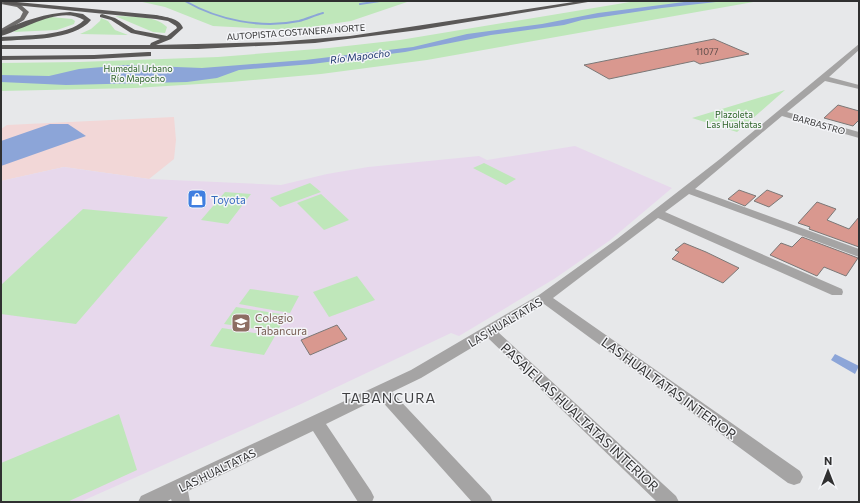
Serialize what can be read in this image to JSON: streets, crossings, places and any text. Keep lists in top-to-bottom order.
{
  "streets": {
    "highway": ["AUTOPISTA COSTANERA NORTE"],
    "street": [
      "BARBASTRO",
      "LAS HUALTATAS",
      "LAS HUALTATAS INTERIOR",
      "PASAJE LAS HUALTATAS INTERIOR"
    ]
  },
  "crossings": [
    ["BARBASTRO", "LAS HUALTATAS"],
    ["LAS HUALTATAS", "LAS HUALTATAS INTERIOR"],
    ["LAS HUALTATAS", "PASAJE LAS HUALTATAS INTERIOR"]
  ],
  "districts": ["TABANCURA"],
  "water": ["Río Mapocho"],
  "parks": ["Humedal Urbano Río Mapocho", "Plazoleta Las Hualtatas"],
  "places": {
    "shop": ["Toyota"],
    "school or university": ["Colegio Tabancura"]
  },
  "house_numbers": ["11077"],
  "north": "top"
}
